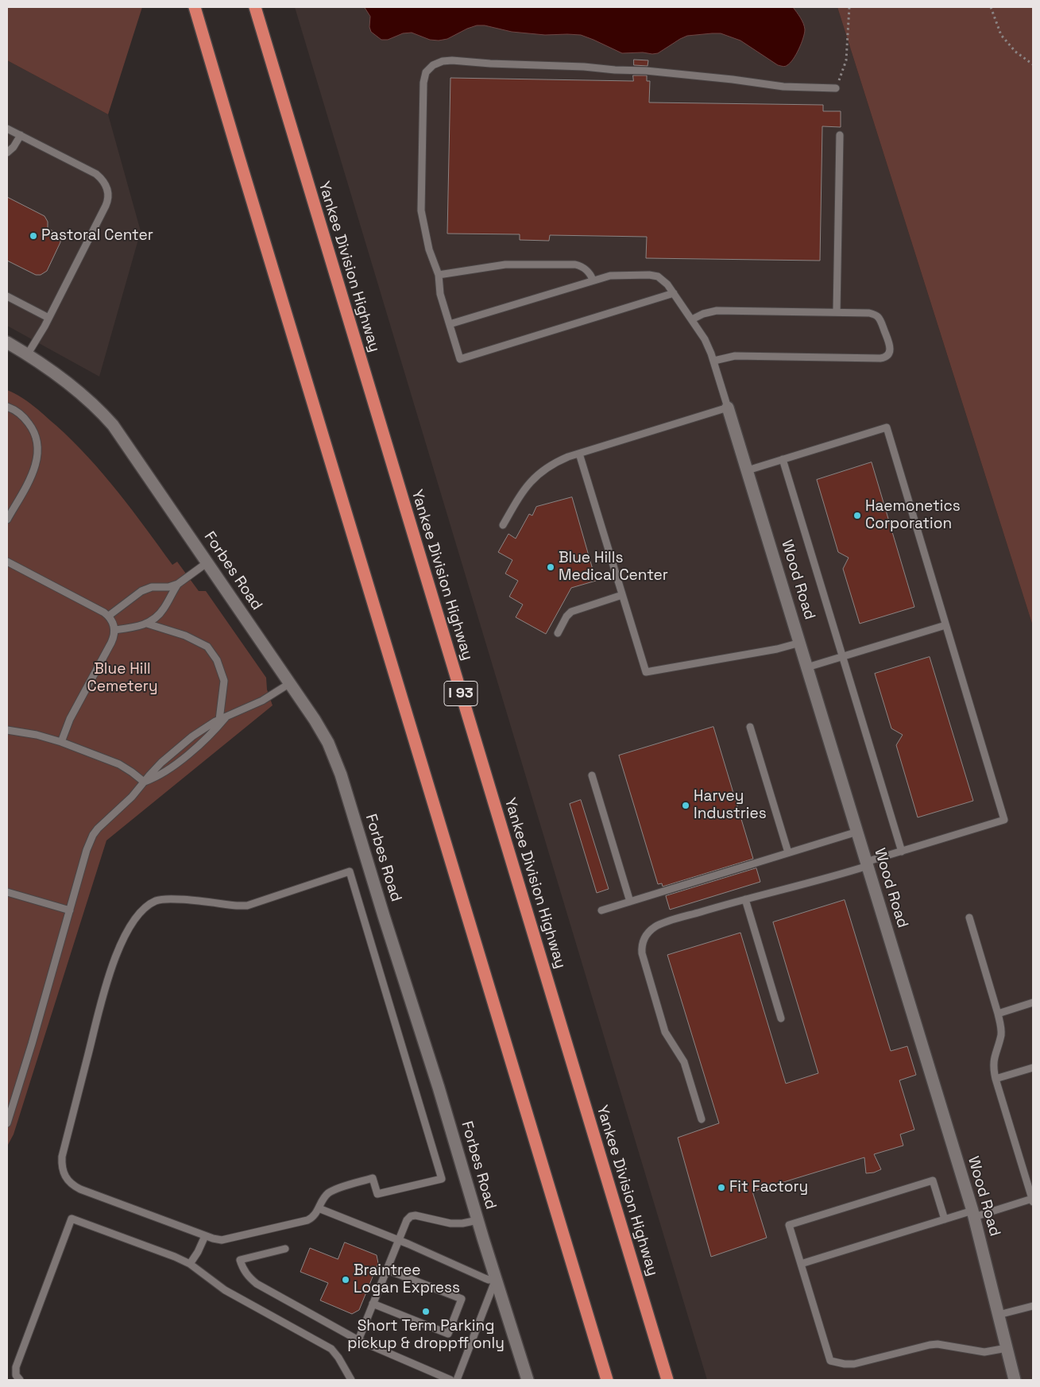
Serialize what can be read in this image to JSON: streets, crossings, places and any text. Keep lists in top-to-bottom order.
{
  "streets": {
    "highway": ["Yankee Division Highway", "I 93"],
    "street": ["Forbes Road", "Wood Road"]
  },
  "parks": ["Blue Hill Cemetery"],
  "places": [
    "Pastoral Center",
    "Haemonetics Corporation",
    "Blue Hills Medical Center",
    "Harvey Industries",
    "Fit Factory",
    "Braintree Logan Express",
    "Short Term Parking pickup & droppff only"
  ]
}
